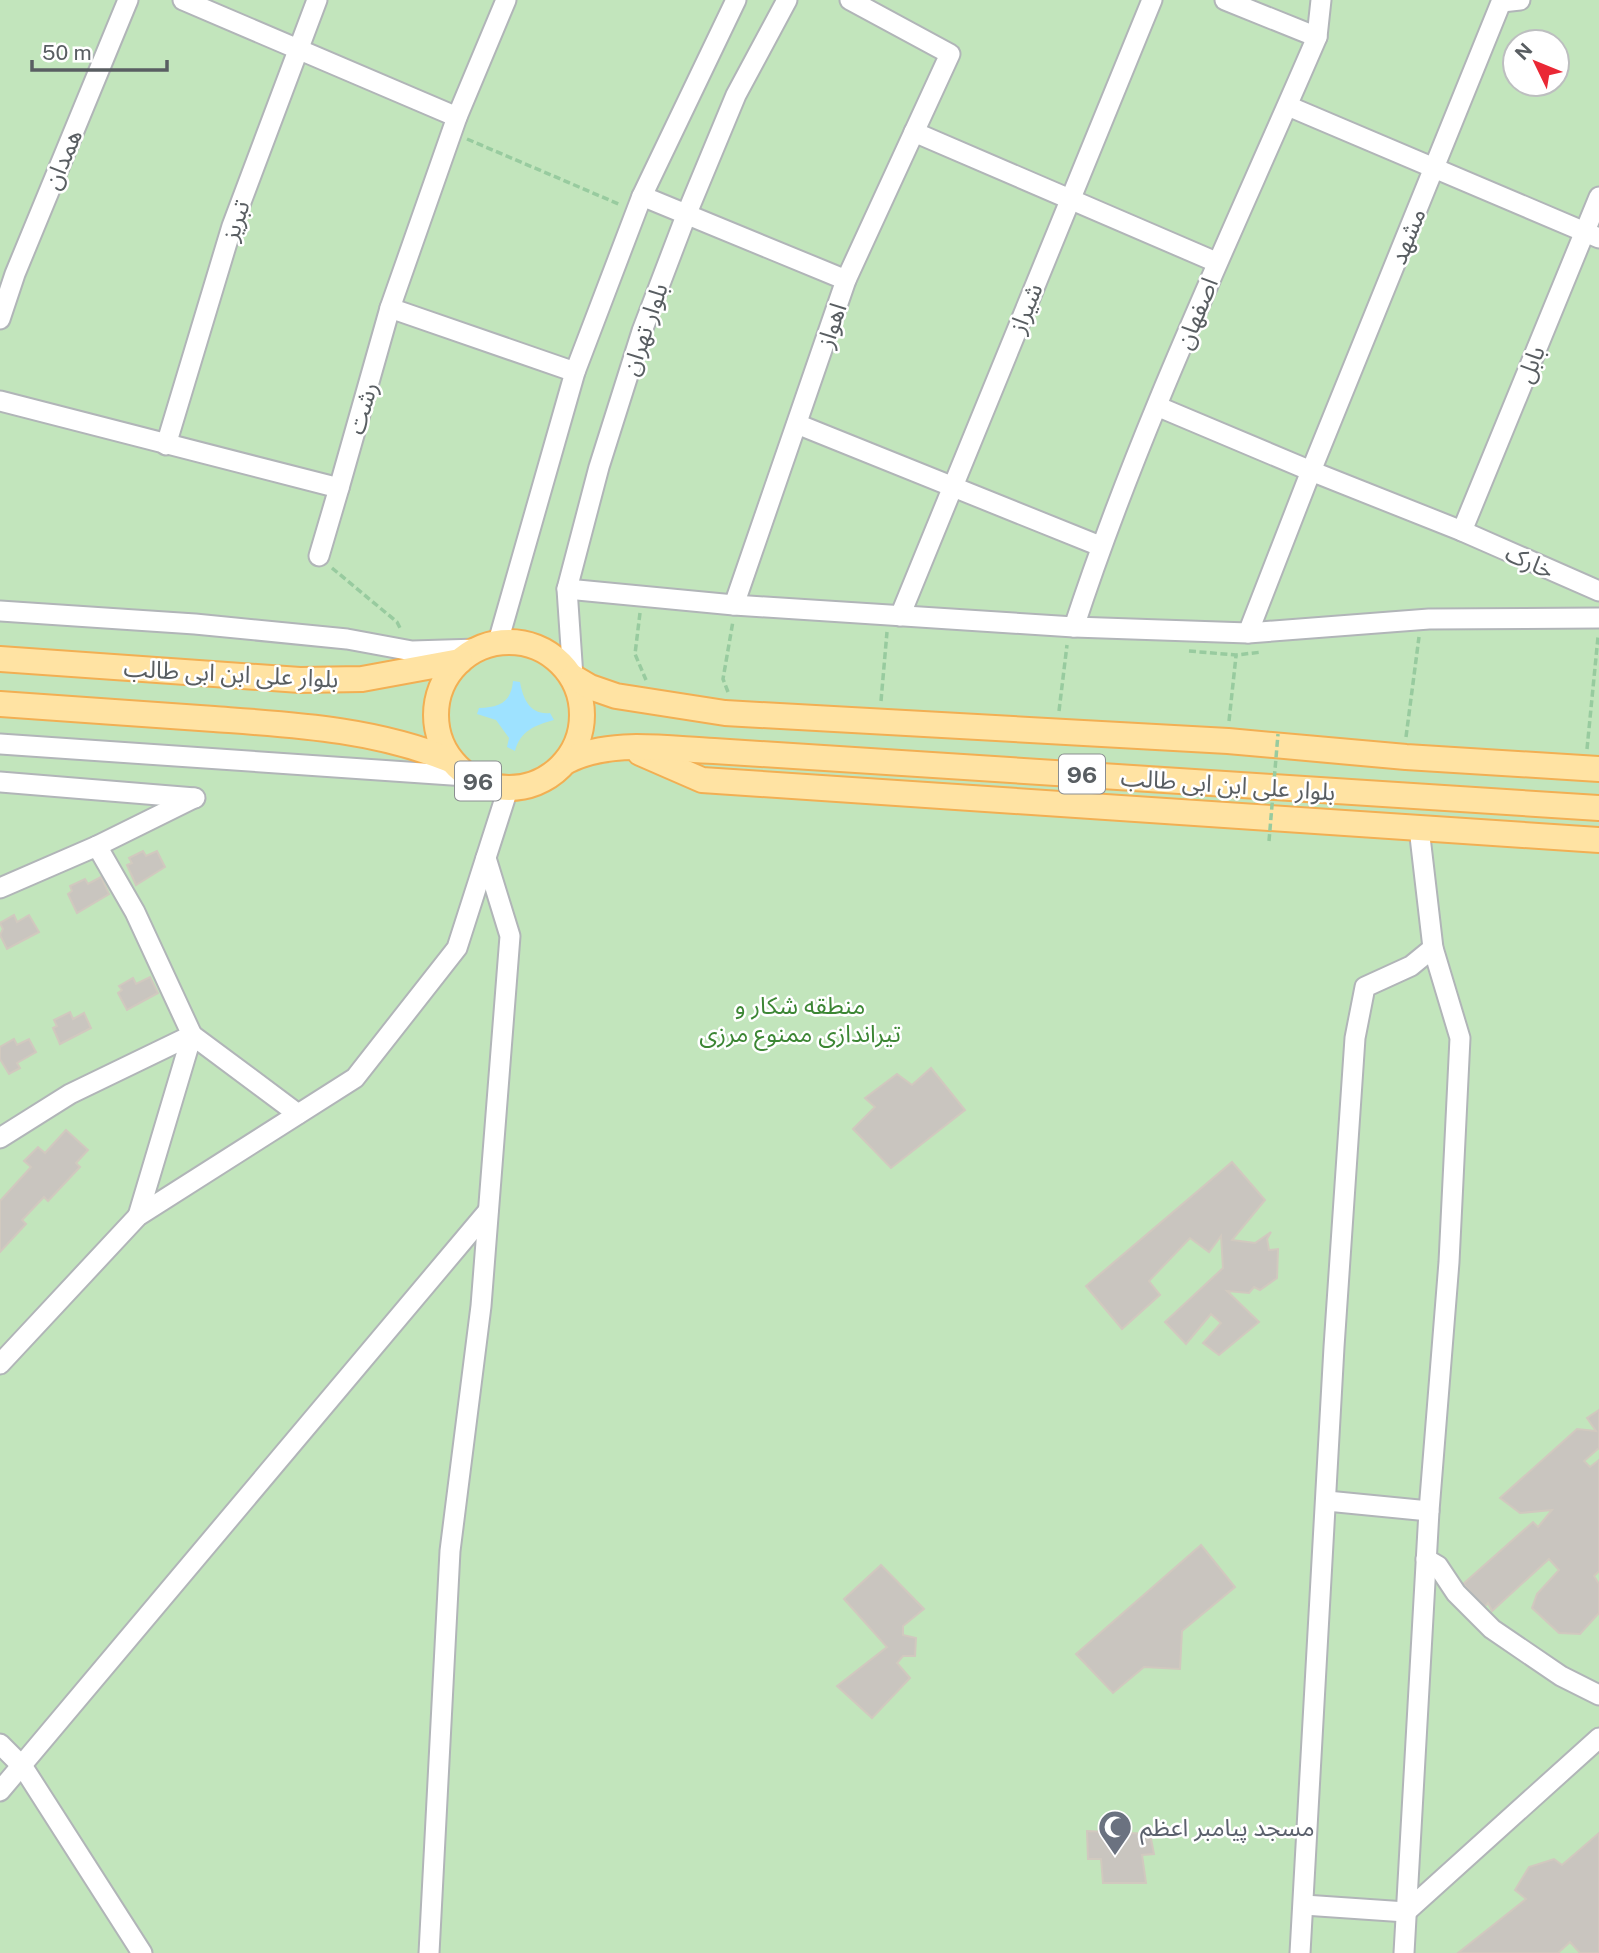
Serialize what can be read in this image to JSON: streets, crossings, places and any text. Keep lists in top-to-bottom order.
{
  "streets": {
    "main road": ["بلوار علی ابن ابی طالب", "96"],
    "street": [
      "همدان",
      "تبریز",
      "مشهد",
      "شیراز",
      "اصفهان",
      "اهواز",
      "بلوار تهران",
      "بابل",
      "رشت",
      "خارک"
    ]
  },
  "crossings": [
    ["مشهد", "خارک"],
    ["بلوار تهران", "بلوار علی ابن ابی طالب"],
    ["بلوار تهران", "96"],
    ["بابل", "خارک"],
    ["بلوار علی ابن ابی طالب", "96"]
  ],
  "parks": ["منطقه شکار و تیراندازی ممنوع مرزی"],
  "places": {
    "mosque": ["مسجد پیامبر اعظم"]
  },
  "scale_bar": "50 m",
  "north": "top left"
}
